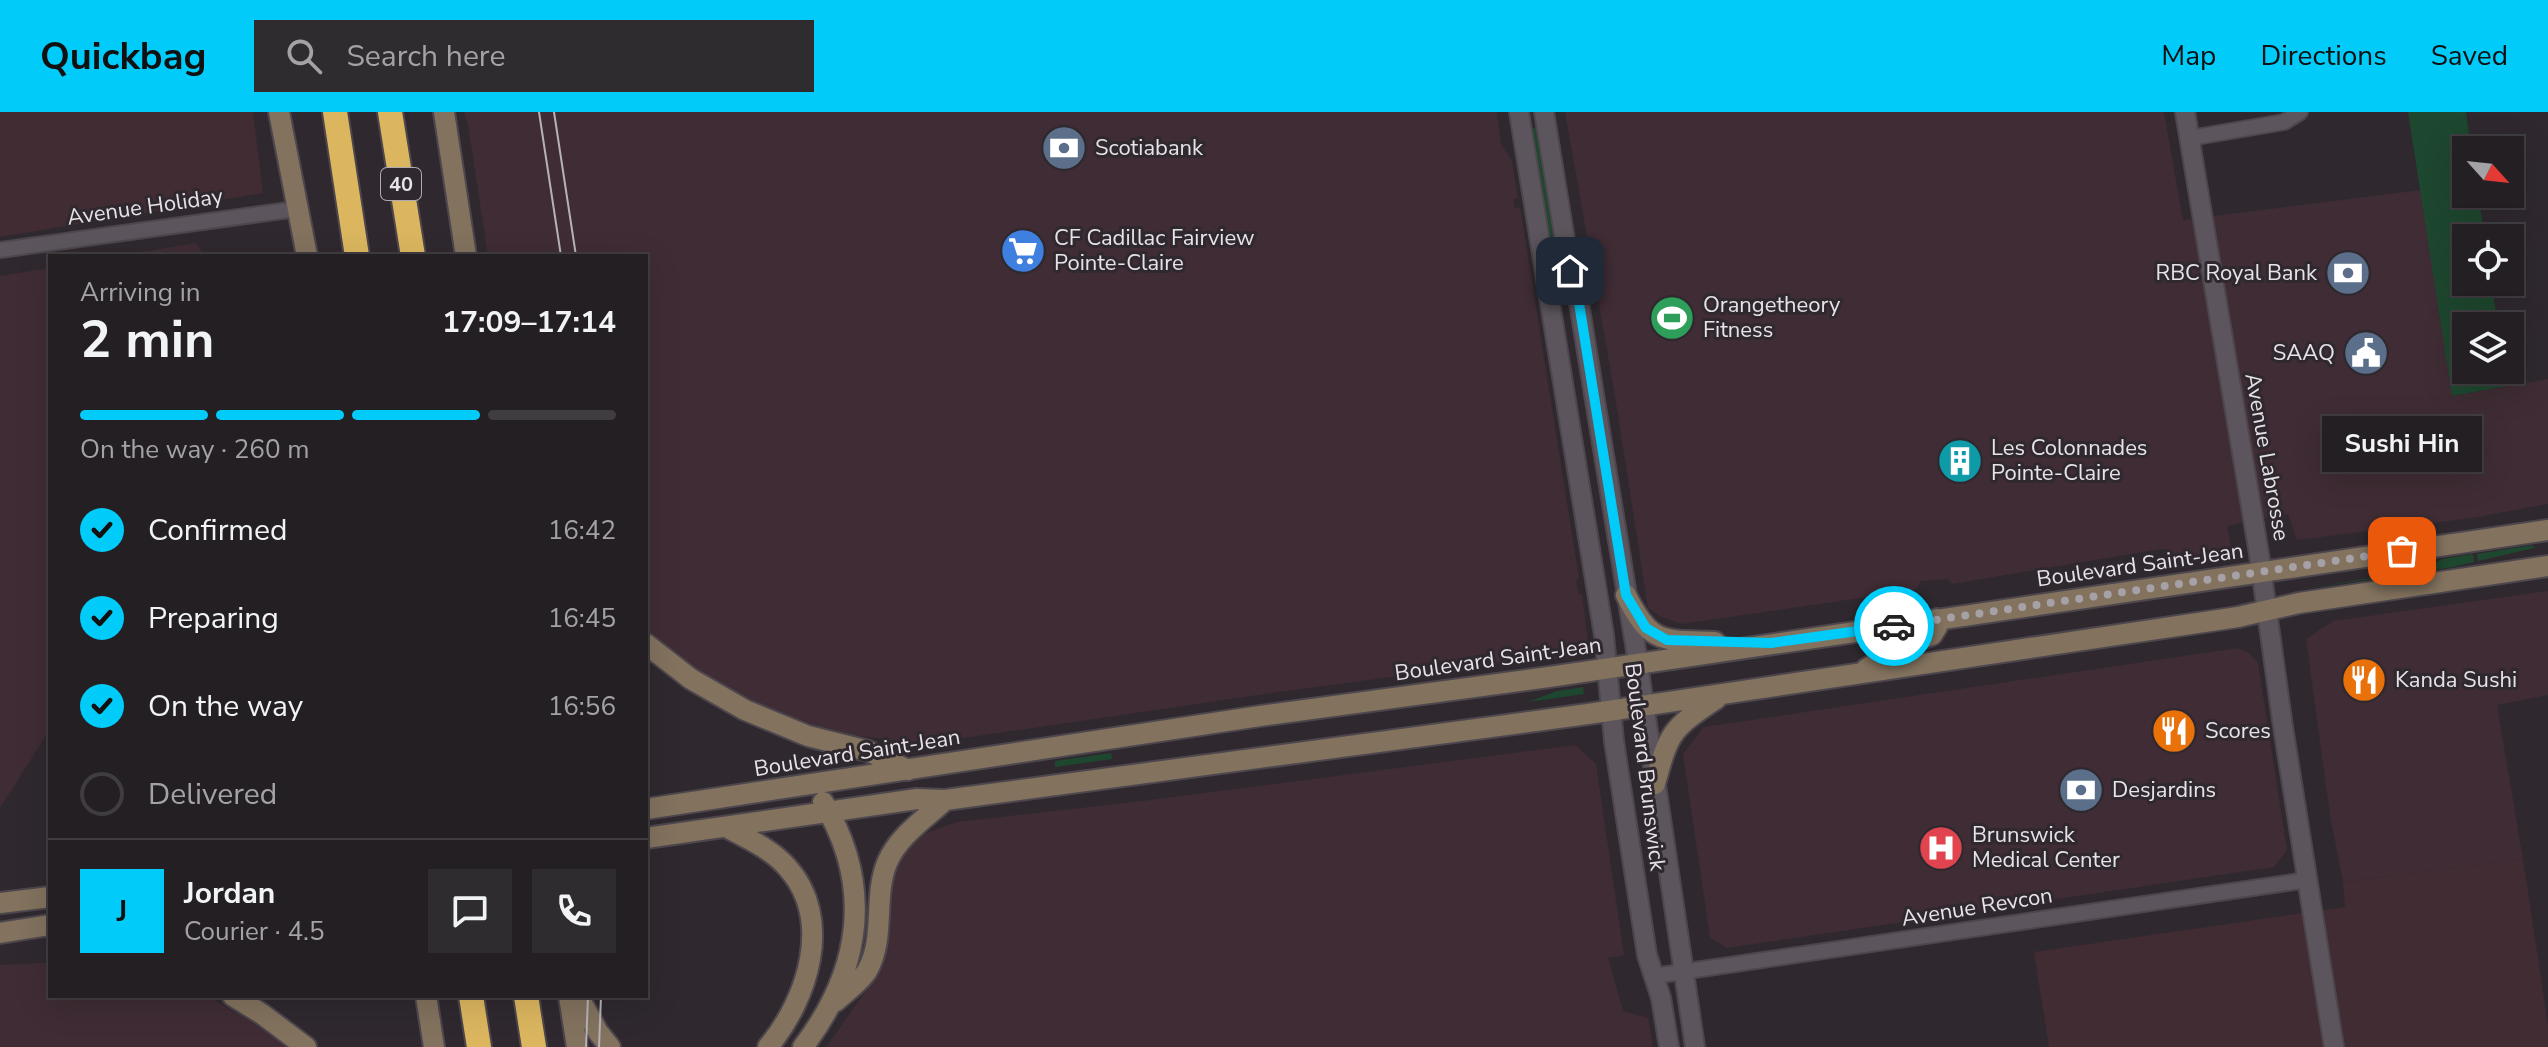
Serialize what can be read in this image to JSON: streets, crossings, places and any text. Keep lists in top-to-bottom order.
{
  "streets": {
    "highway": ["40"],
    "main road": ["Boulevard Saint-Jean"],
    "street": [
      "Avenue Holiday",
      "Avenue Labrosse",
      "Boulevard Brunswick",
      "Avenue Revcon"
    ]
  },
  "crossings": [
    ["Avenue Labrosse", "Boulevard Saint-Jean"],
    ["Avenue Labrosse", "Avenue Revcon"],
    ["Boulevard Saint-Jean", "Boulevard Brunswick"],
    ["Boulevard Brunswick", "Avenue Revcon"]
  ],
  "places": {
    "bank": ["Scotiabank", "RBC Royal Bank", "Desjardins"],
    "supermarket": ["CF Cadillac Fairview Pointe-Claire"],
    "sports": ["Orangetheory Fitness"],
    "public building": ["SAAQ"],
    "building": ["Les Colonnades Pointe-Claire"],
    "other": ["Sushi Hin"],
    "restaurant": ["Kanda Sushi", "Scores"],
    "hospital": ["Brunswick Medical Center"]
  },
  "north": "bottom right",
  "page": {
    "header": "Quickbag",
    "search": "Search here",
    "nav": ["Map", "Directions", "Saved"],
    "heading": ["2 min", "Arriving in", "17:09–17:14"],
    "panel": ["Jordan", "Courier · 4.5"],
    "bar": "On the way · 260 m",
    "bubble": "Sushi Hin",
    "list": [
      ["Confirmed", "16:42"],
      ["Preparing", "16:45"],
      ["On the way", "16:56"],
      "Delivered"
    ],
    "round": "J"
  }
}
